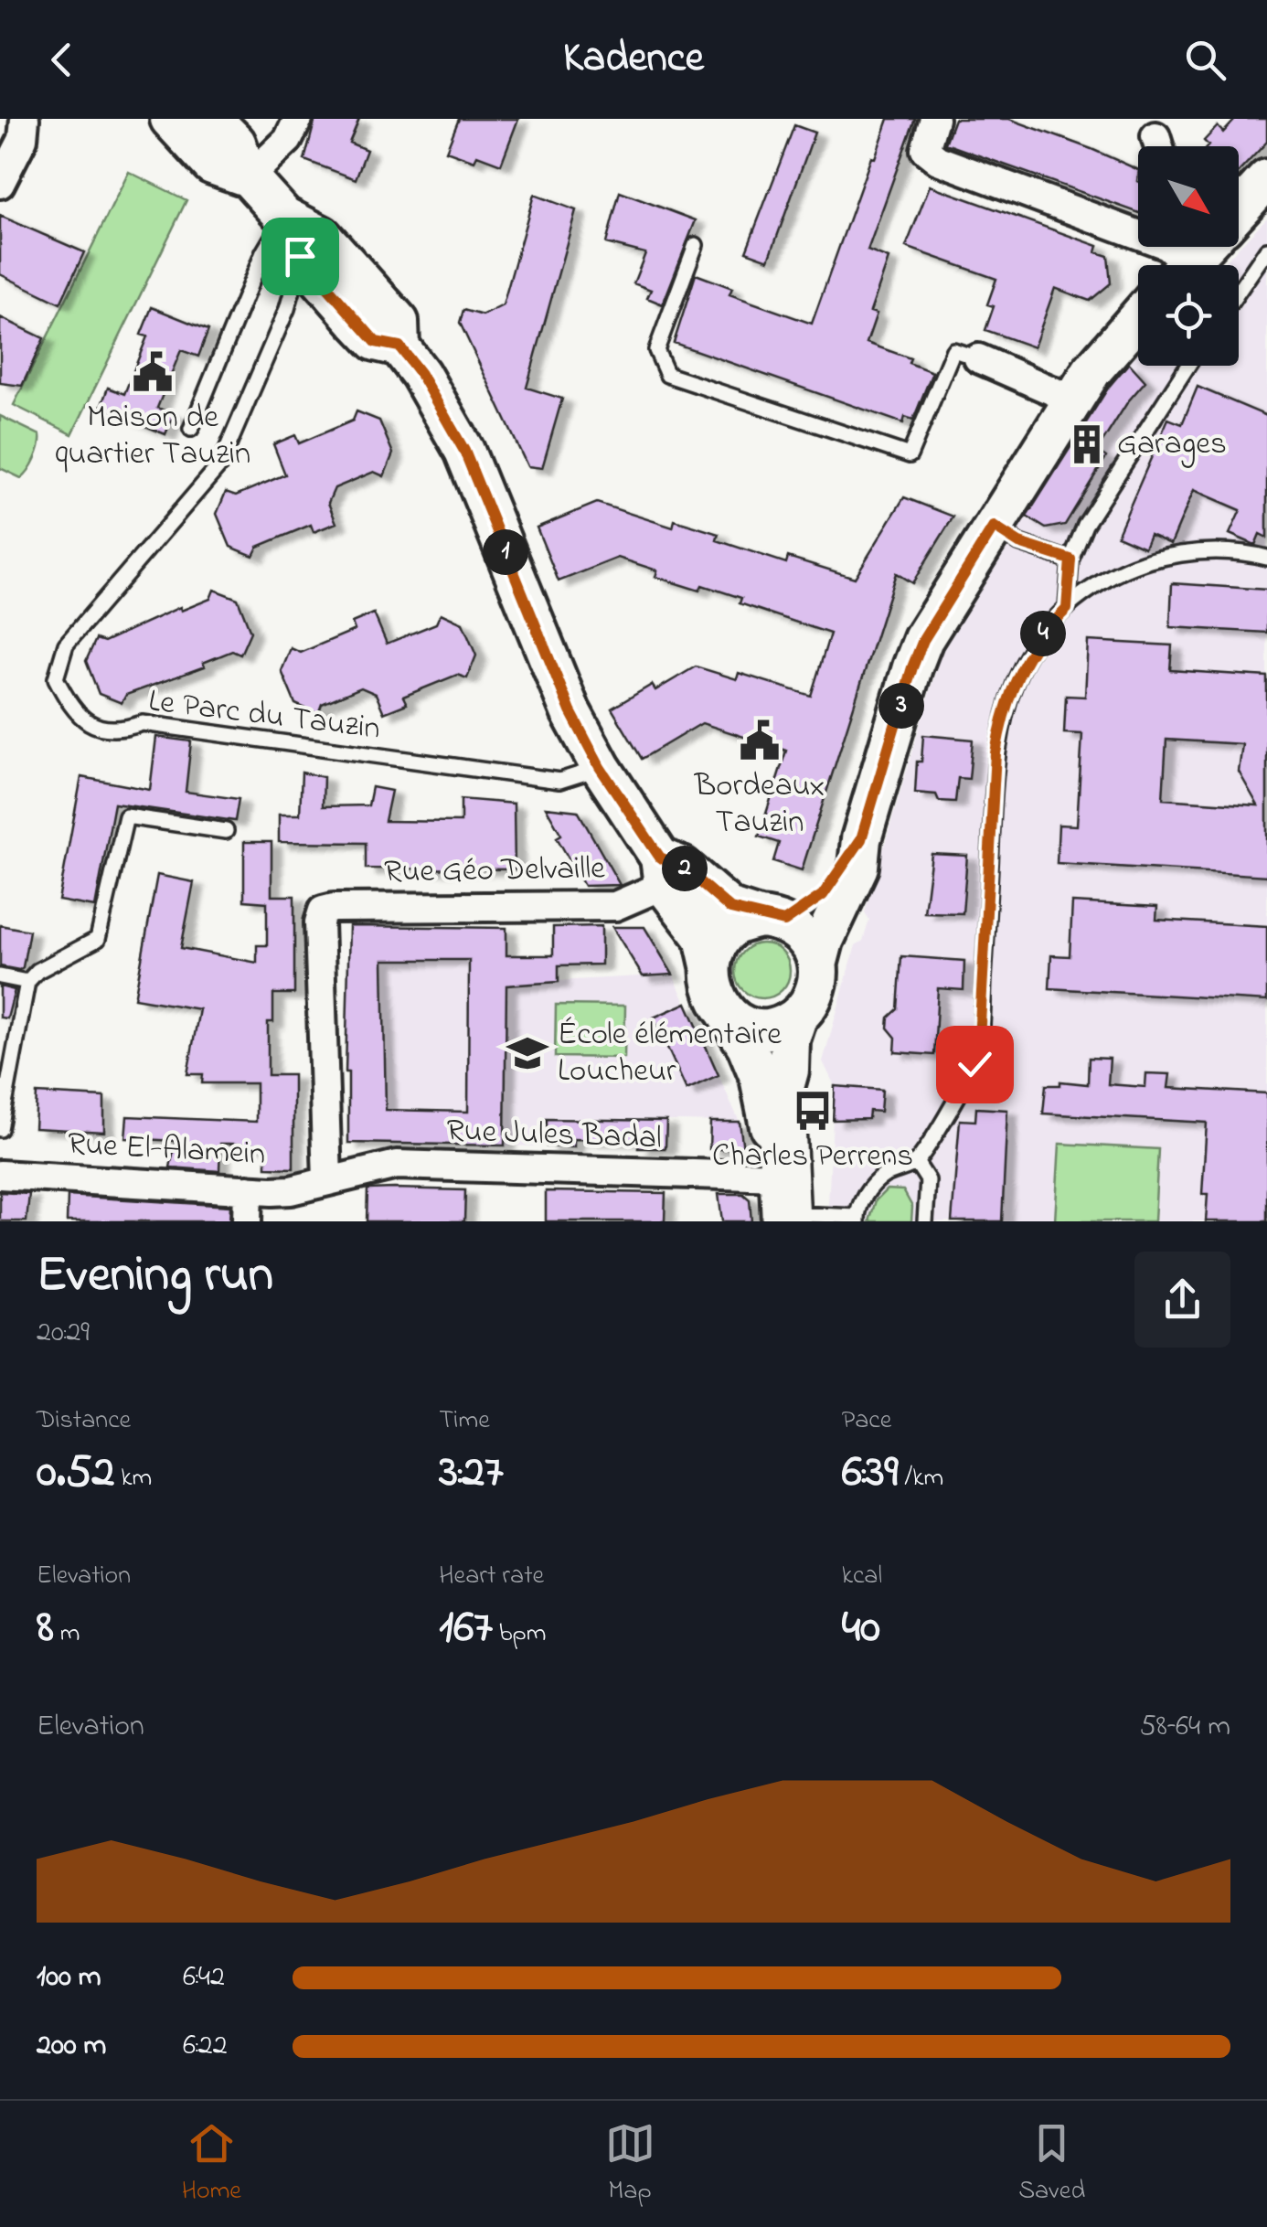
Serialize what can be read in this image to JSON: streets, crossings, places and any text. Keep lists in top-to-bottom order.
{
  "streets": {
    "street": ["Rue Géo Delvaille", "Rue Jules Badal", "Rue El-Alamein"],
    "lane": ["Le Parc du Tauzin"]
  },
  "crossings": [
    ["Rue Géo Delvaille", "Rue Jules Badal"],
    ["Rue Géo Delvaille", "Rue El-Alamein"],
    ["Rue Jules Badal", "Rue El-Alamein"]
  ],
  "places": {
    "public building": ["Maison de quartier Tauzin", "Bordeaux Tauzin"],
    "building": ["Garages"],
    "school or university": ["École élémentaire Loucheur"],
    "bus stop": ["Charles Perrens"]
  },
  "north": "bottom right",
  "page": {
    "header": "Kadence",
    "pins": [
      "1",
      "4",
      "3",
      "2"
    ],
    "heading": ["Evening run", "20:29"],
    "stats": [
      ["Distance", "0.52 km"],
      ["Time", "3:27"],
      ["Pace", "6:39 /km"],
      ["Elevation", "8 m"],
      ["Heart rate", "167 bpm"],
      ["kcal", "40"]
    ],
    "chart": ["Elevation", "58–64 m"],
    "list": [
      {
        "name": "100 m",
        "note": "6:42"
      },
      {
        "name": "200 m",
        "note": "6:22"
      }
    ],
    "tabs": ["Home", "Map", "Saved"]
  }
}
